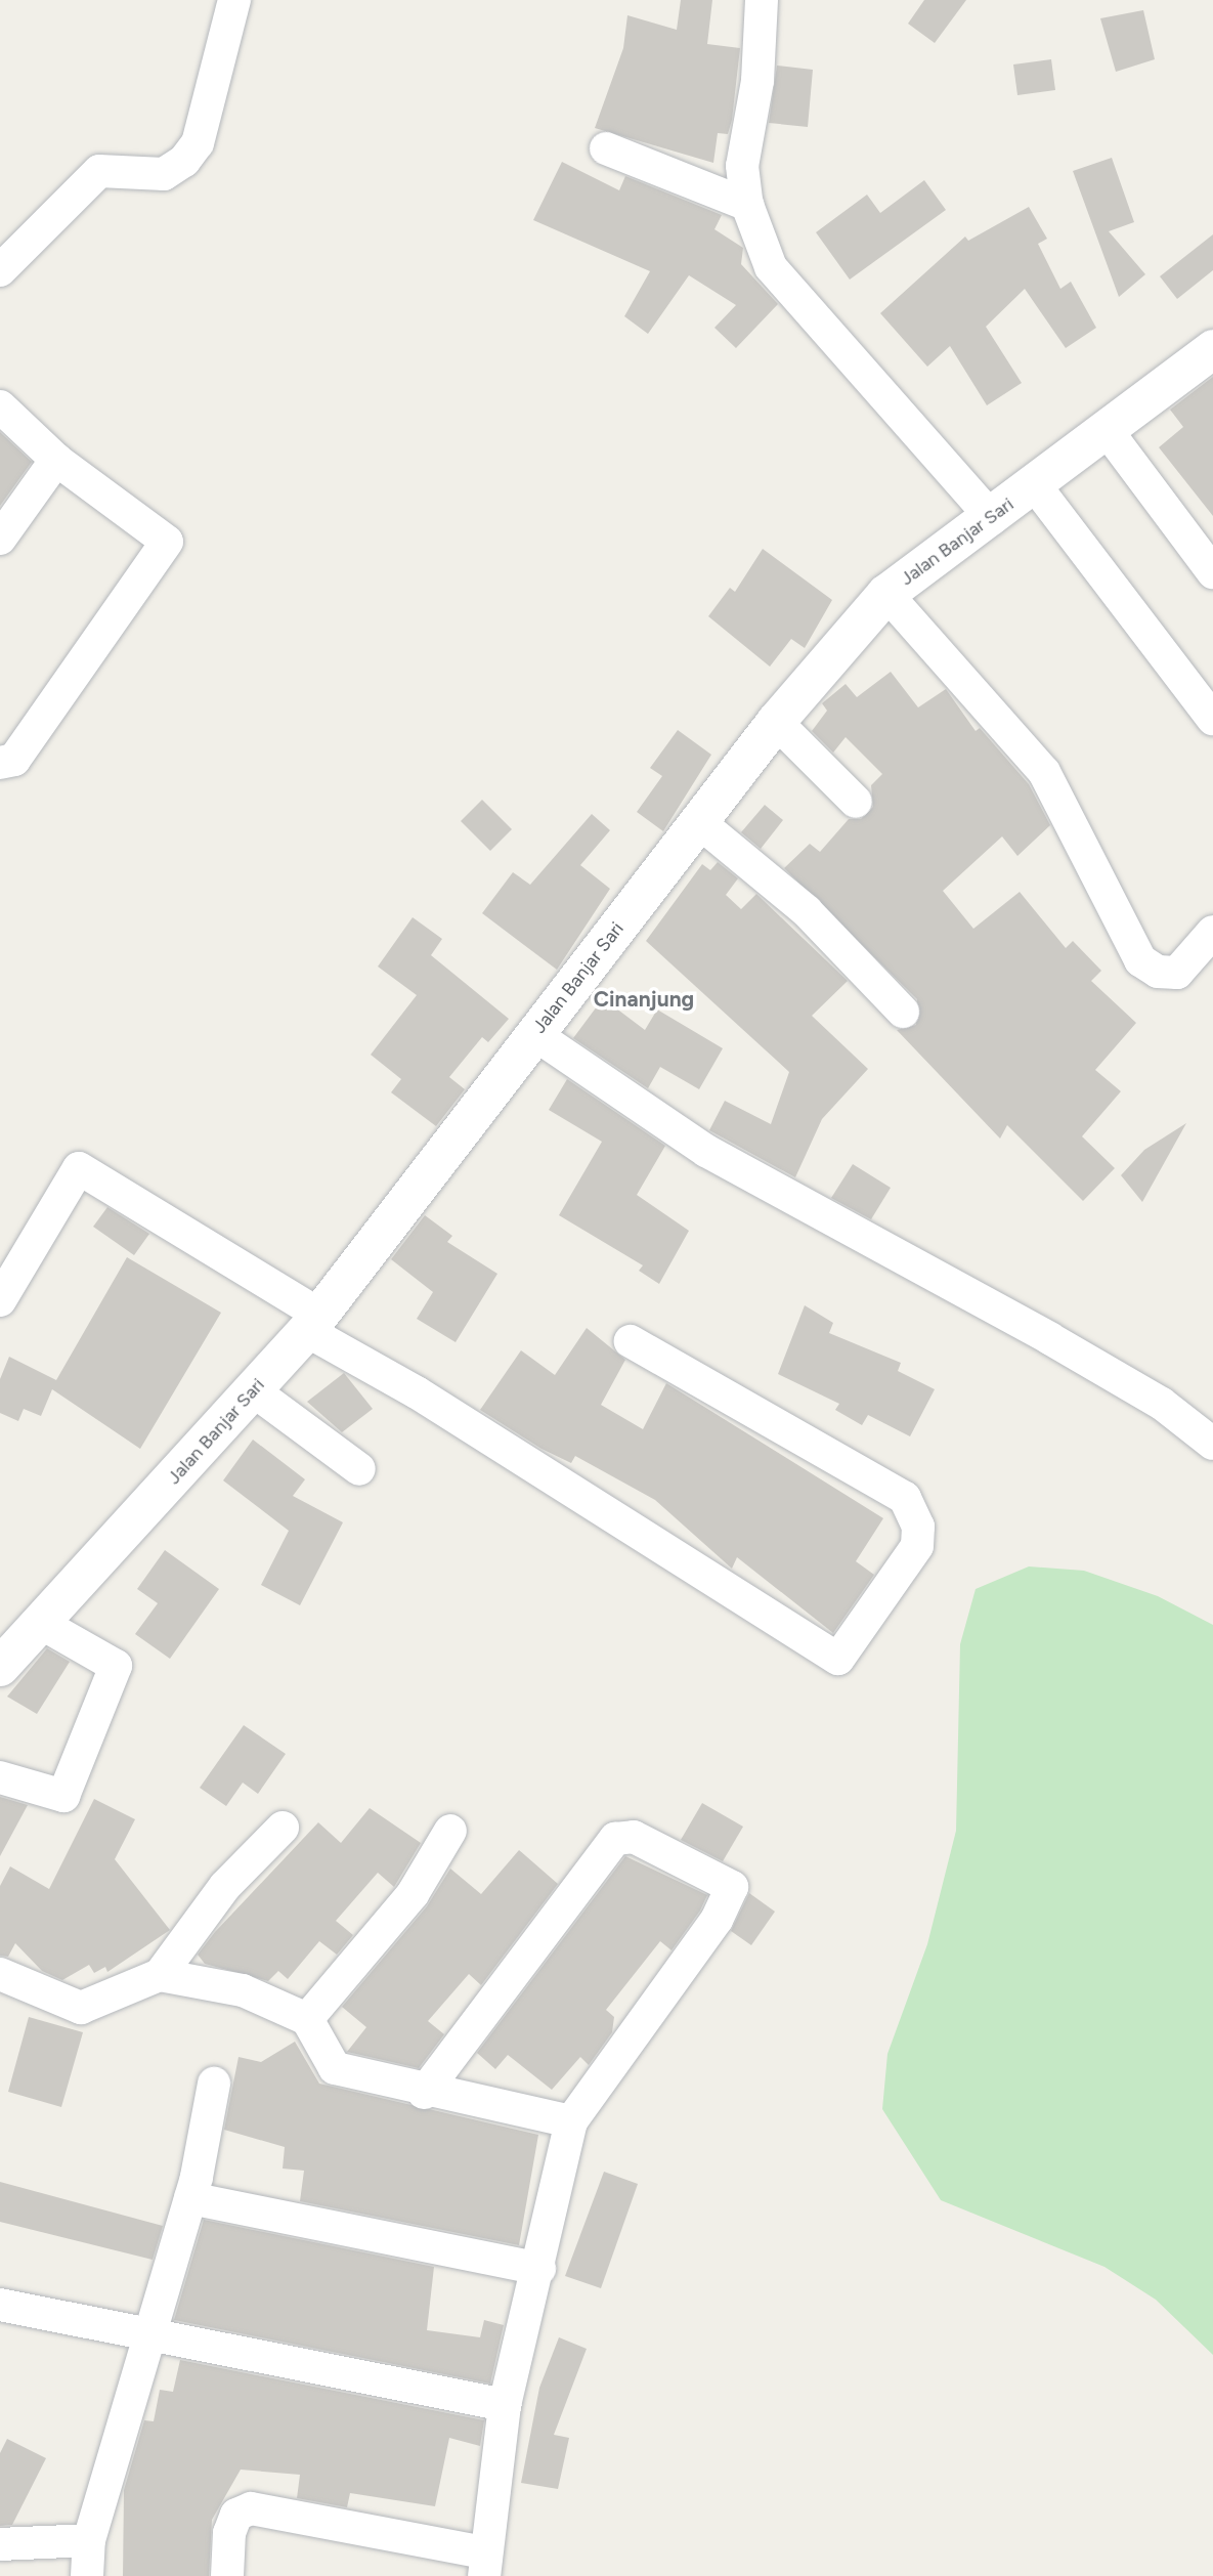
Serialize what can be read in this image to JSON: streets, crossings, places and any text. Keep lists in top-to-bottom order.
{
  "streets": {
    "street": ["Jalan Banjar Sari"]
  },
  "districts": ["Cinanjung"]
}
